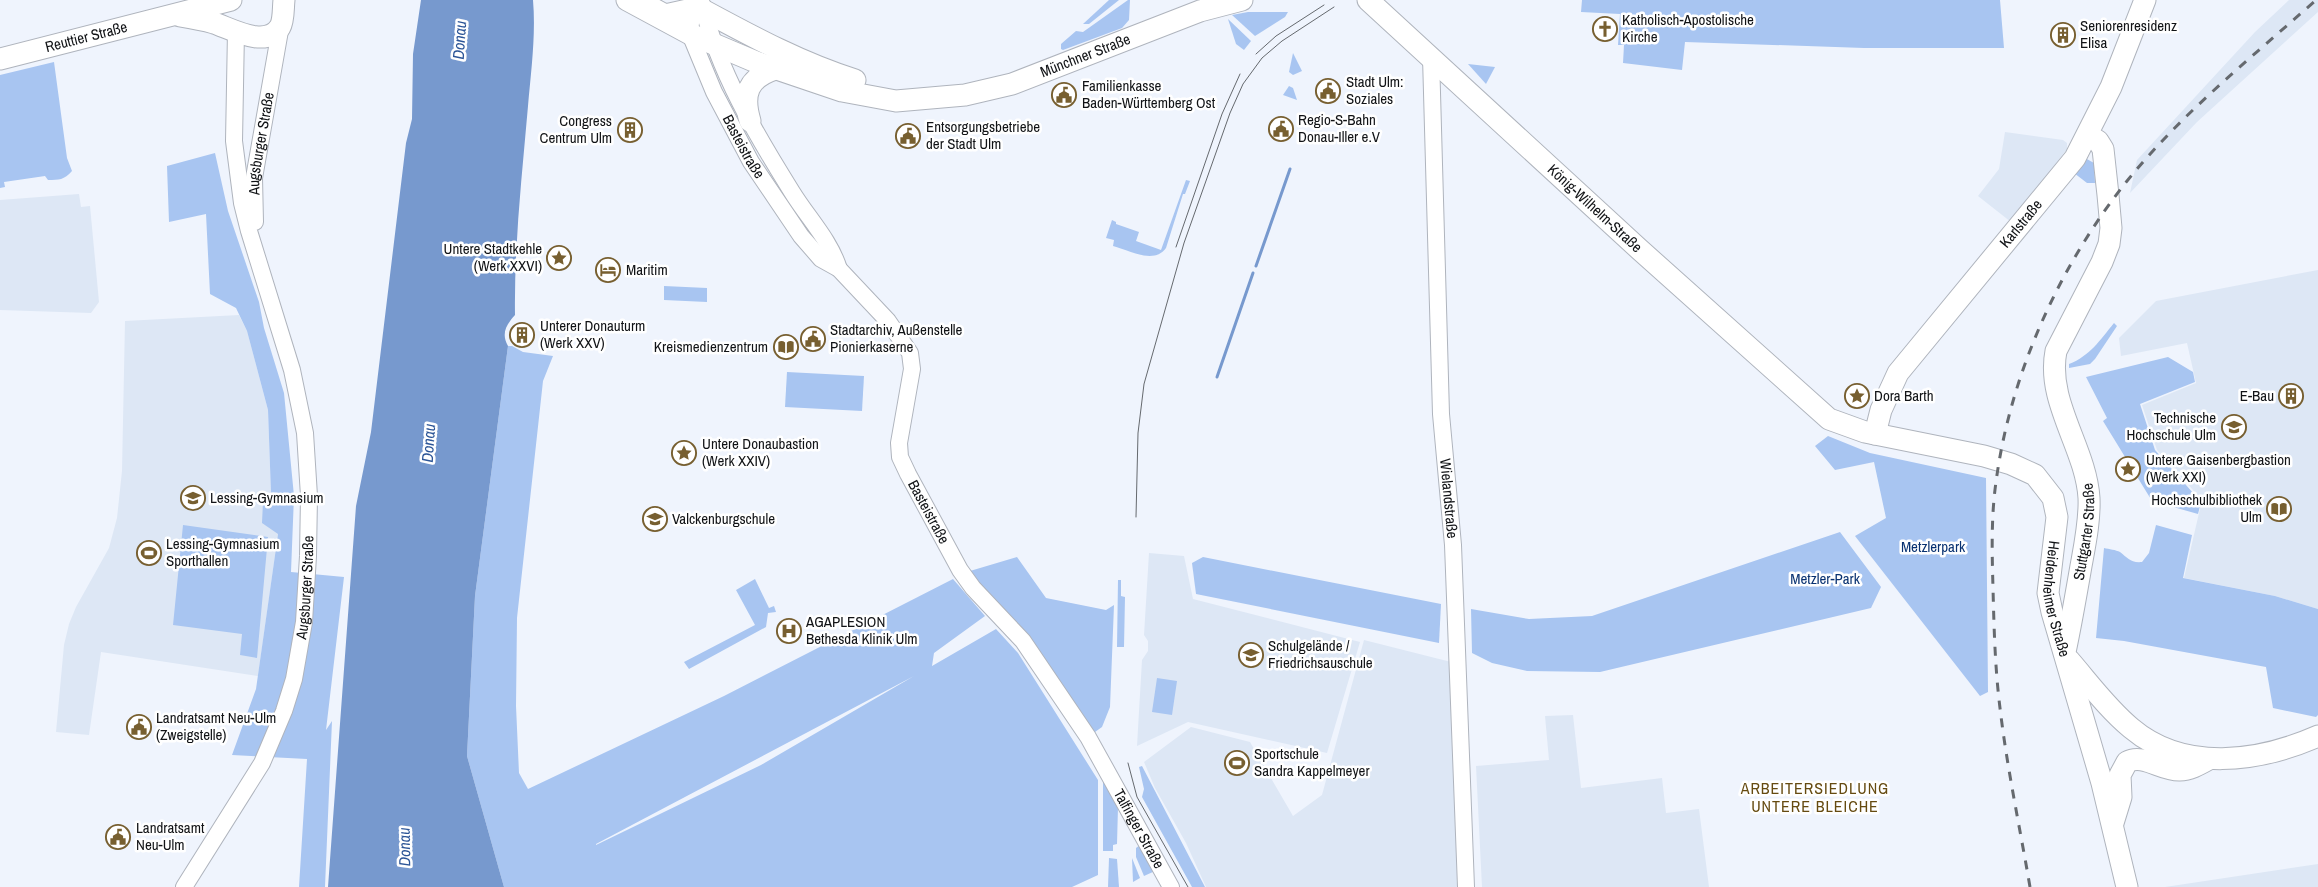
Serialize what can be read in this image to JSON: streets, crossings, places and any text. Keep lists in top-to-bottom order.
{
  "streets": {
    "main road": [
      "Reuttier Straße",
      "Münchner Straße",
      "König-Wilhelm-Straße",
      "Karlstraße",
      "Stuttgarter Straße",
      "Heidenheimer Straße"
    ],
    "street": [
      "Augsburger Straße",
      "Basteistraße",
      "Wielandstraße",
      "Talfinger Straße"
    ]
  },
  "crossings": [
    ["Reuttier Straße", "Augsburger Straße"],
    ["Münchner Straße", "Basteistraße"],
    ["Basteistraße", "Talfinger Straße"],
    ["König-Wilhelm-Straße", "Karlstraße"],
    ["König-Wilhelm-Straße", "Wielandstraße"],
    ["König-Wilhelm-Straße", "Heidenheimer Straße"],
    ["Karlstraße", "Stuttgarter Straße"],
    ["Karlstraße", "Heidenheimer Straße"],
    ["Stuttgarter Straße", "Heidenheimer Straße"]
  ],
  "districts": ["ARBEITERSIEDLUNG UNTERE BLEICHE"],
  "water": ["Donau"],
  "parks": ["Metzlerpark", "Metzler-Park"],
  "places": {
    "church": ["Katholisch-Apostolische Kirche"],
    "building": [
      "Seniorenresidenz Elisa",
      "Congress Centrum Ulm",
      "Unterer Donauturm (Werk XXV)",
      "E-Bau"
    ],
    "public building": [
      "Stadt Ulm: Soziales",
      "Familienkasse Baden-Württemberg Ost",
      "Regio-S-Bahn Donau-Iller e.V",
      "Entsorgungsbetriebe der Stadt Ulm",
      "Stadtarchiv, Außenstelle Pionierkaserne",
      "Landratsamt Neu-Ulm (Zweigstelle)",
      "Landratsamt Neu-Ulm"
    ],
    "place": [
      "Untere Stadtkehle (Werk XXVI)",
      "Dora Barth",
      "Untere Donaubastion (Werk XXIV)",
      "Untere Gaisenbergbastion (Werk XXI)"
    ],
    "hotel": ["Maritim"],
    "library": ["Kreismedienzentrum", "Hochschulbibliothek Ulm"],
    "school or university": [
      "Technische Hochschule Ulm",
      "Lessing-Gymnasium",
      "Valckenburgschule",
      "Schulgelände / Friedrichsauschule"
    ],
    "sports": ["Lessing-Gymnasium Sporthallen", "Sportschule Sandra Kappelmeyer"],
    "hospital": ["AGAPLESION Bethesda Klinik Ulm"]
  }
}
